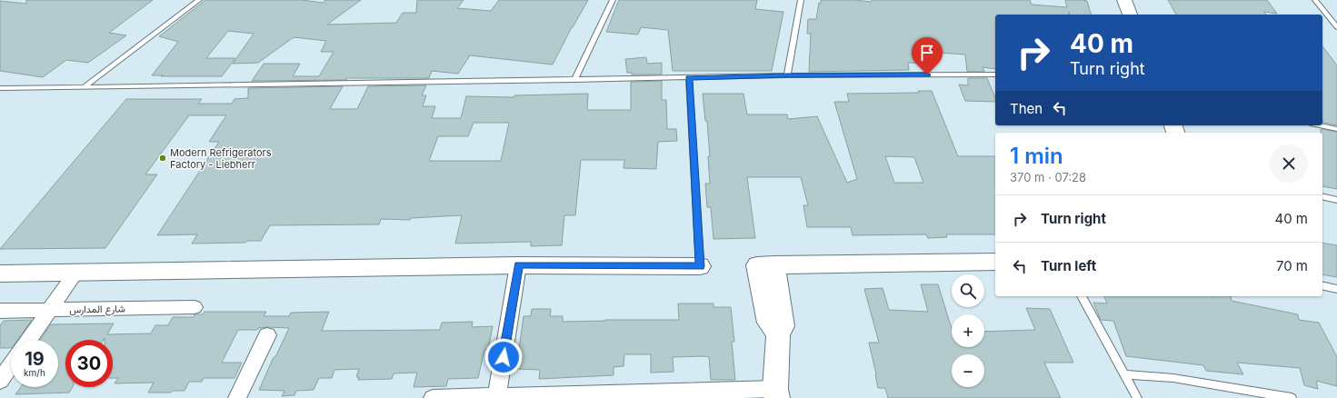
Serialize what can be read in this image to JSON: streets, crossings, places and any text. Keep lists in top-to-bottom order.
{
  "streets": {
    "street": ["شارع المدارس"]
  },
  "places": ["Modern Refrigerators Factory - Liebherr"],
  "page": {
    "turn": ["40 m", "Turn right"],
    "then": "Then",
    "heading": ["1 min", "370 m · 07:28"],
    "list": [
      {
        "name": "Turn right",
        "value": "40 m"
      },
      {
        "name": "Turn left",
        "value": "70 m"
      }
    ],
    "map_buttons": ["+", "−"],
    "speed": "19 km/h",
    "limit": "30"
  }
}
